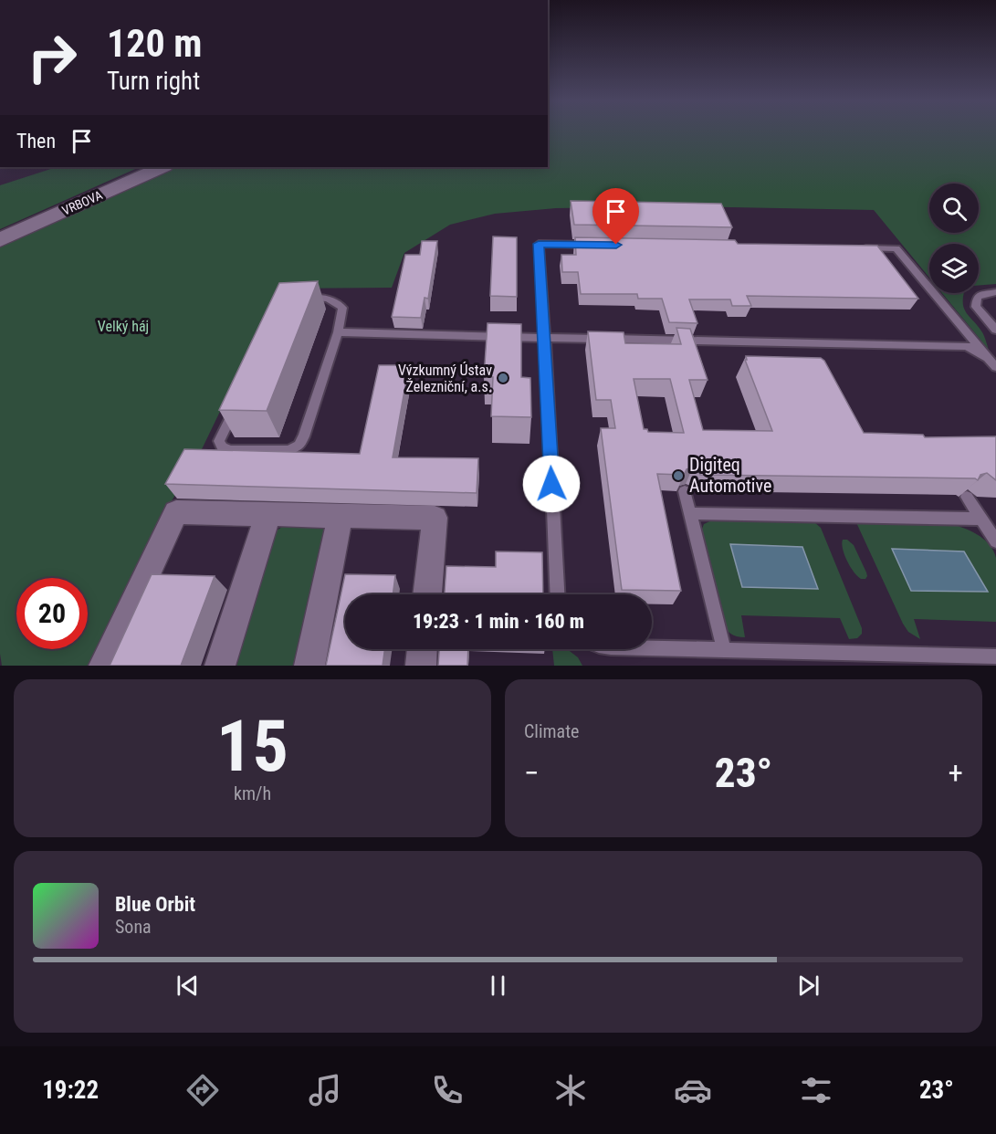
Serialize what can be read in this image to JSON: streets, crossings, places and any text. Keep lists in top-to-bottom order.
{
  "streets": {
    "main road": ["VRBOVA"]
  },
  "parks": ["Velký háj"],
  "places": ["Výzkumný Ústav Železniční, a.s.", "Digiteq Automotive"],
  "page": {
    "turn": ["120 m", "Turn right"],
    "then": "Then",
    "limit": "20",
    "trip": "19:23 · 1 min · 160 m",
    "tile": [
      ["15", "km/h"],
      "Climate"
    ],
    "heat": ["−", "23°", "+"],
    "song": ["Blue Orbit", "Sona"],
    "tabs": ["19:22", "23°"]
  }
}
